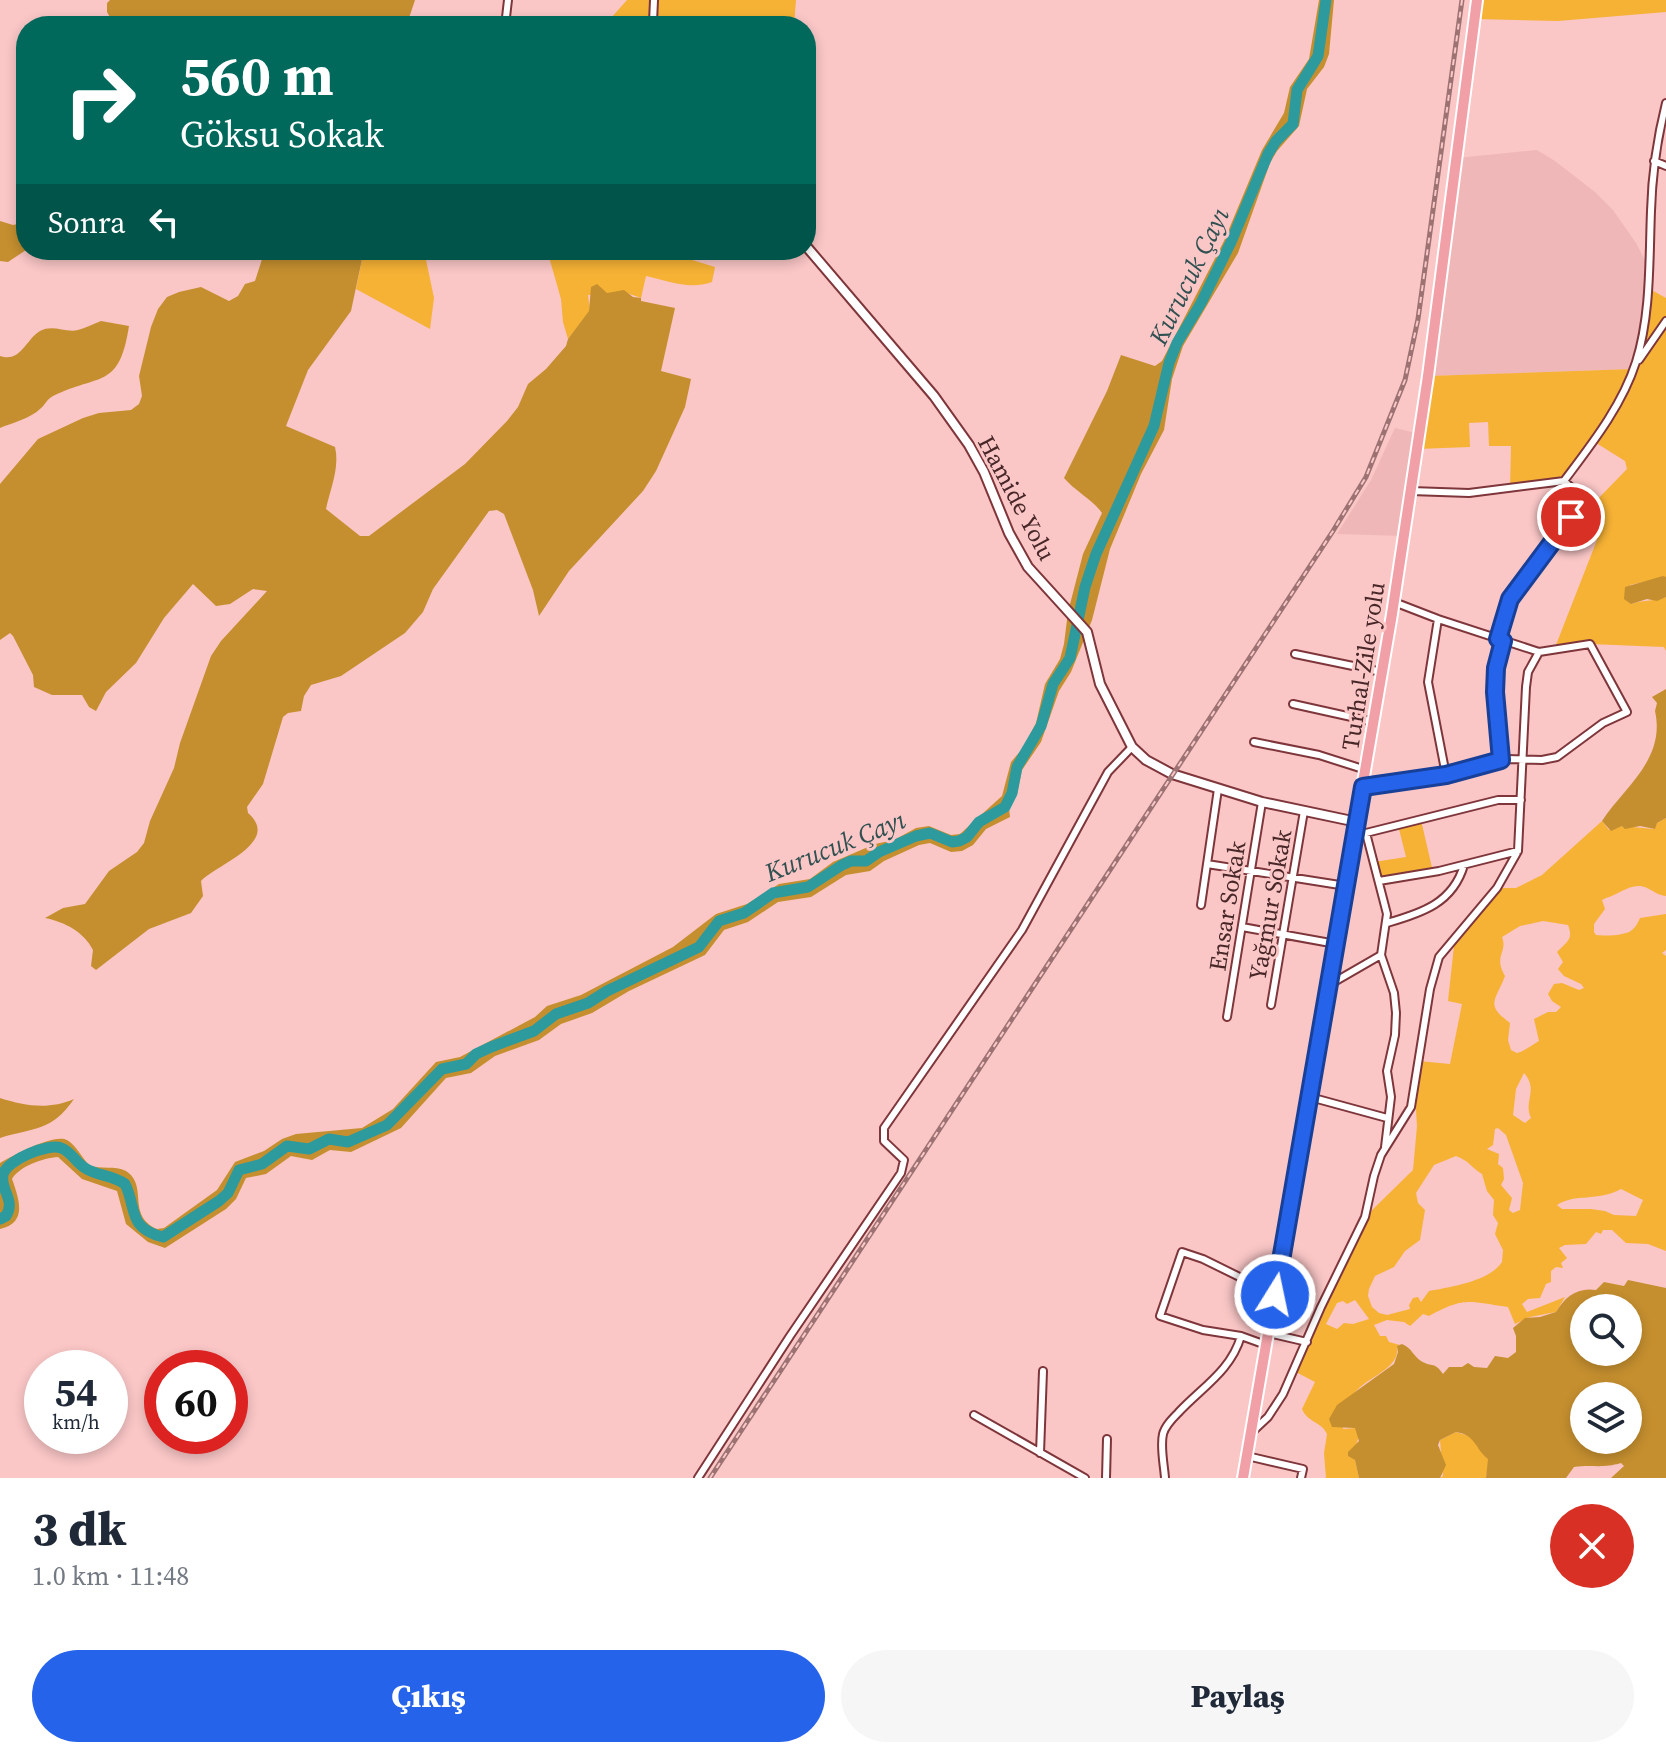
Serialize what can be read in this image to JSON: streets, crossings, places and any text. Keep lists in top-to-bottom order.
{
  "streets": {
    "main road": ["Turhal-Zile yolu"],
    "street": ["Hamide Yolu", "Yağmur Sokak", "Ensar Sokak"]
  },
  "water": ["Kurucuk Çayı"],
  "page": {
    "turn": ["560 m", "Göksu Sokak"],
    "then": "Sonra",
    "speed": "54 km/h",
    "limit": "60",
    "heading": ["3 dk", "1.0 km · 11:48"],
    "buttons": ["Çıkış", "Paylaş"]
  }
}
